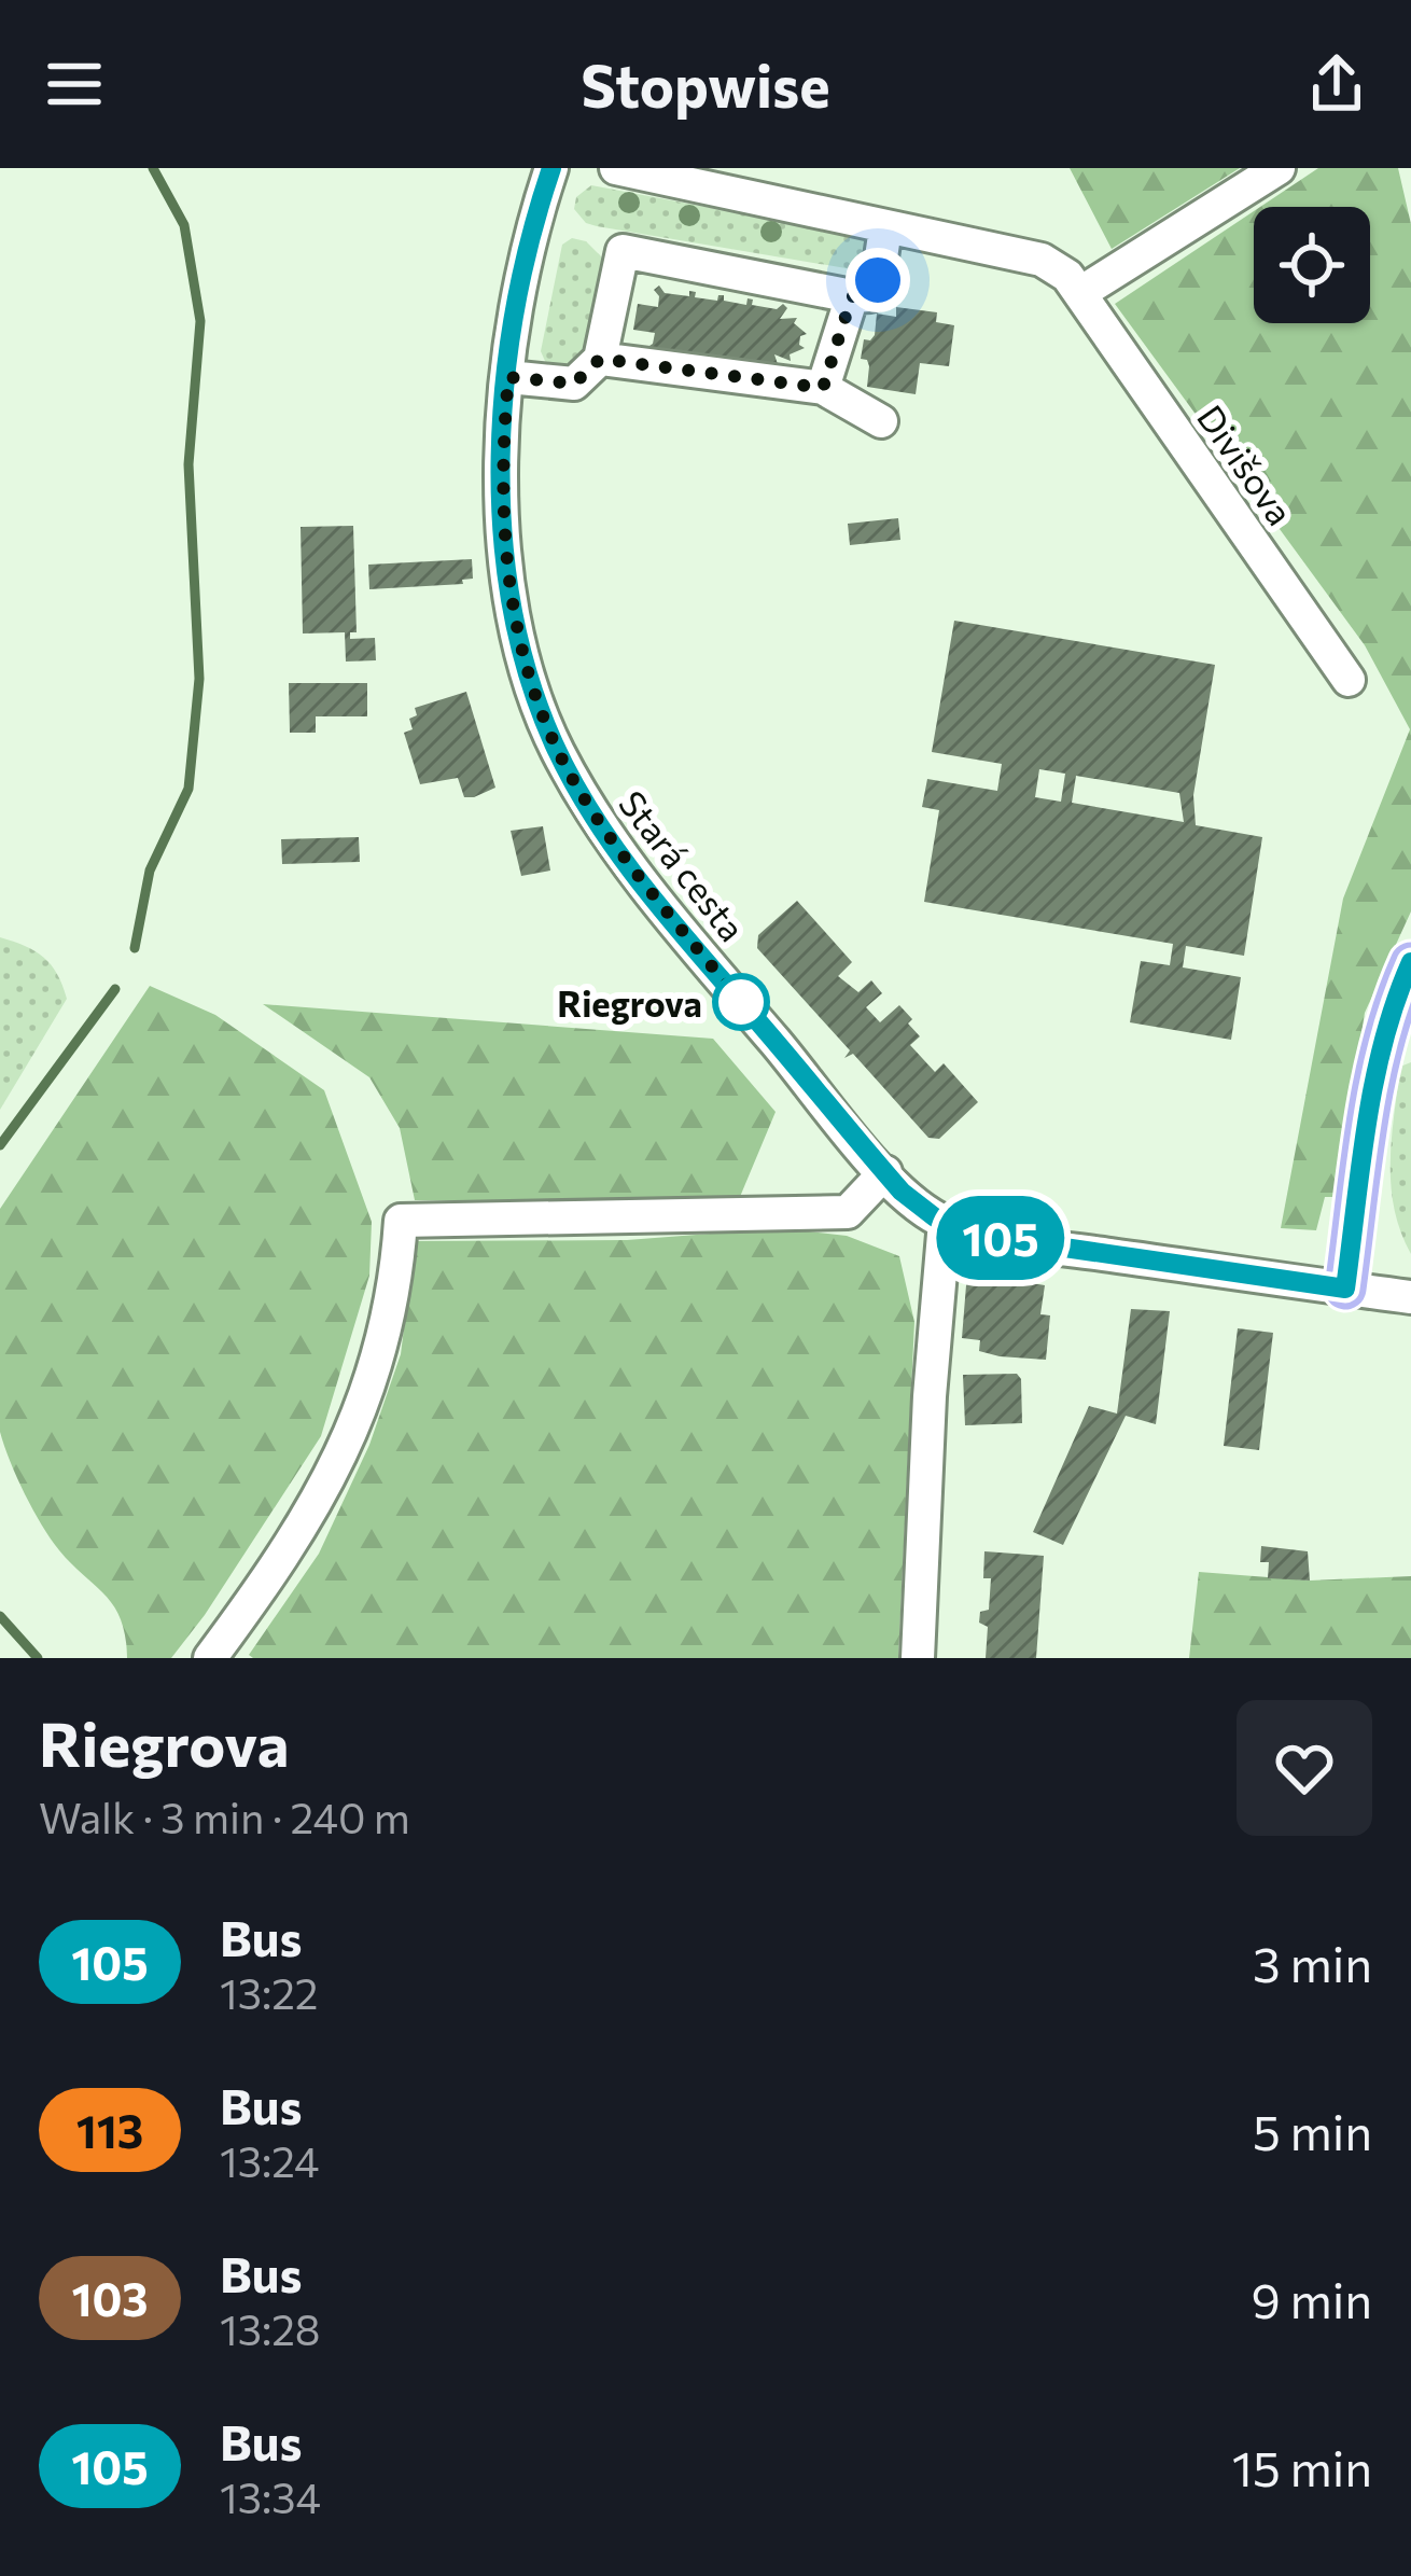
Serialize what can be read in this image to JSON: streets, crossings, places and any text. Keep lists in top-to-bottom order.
{
  "streets": {
    "street": ["Divišova", "Stará cesta"]
  },
  "places": ["Riegrova"],
  "lines": ["bus line 105"],
  "page": {
    "header": "Stopwise",
    "on_map": "105",
    "heading": ["Riegrova", "Walk · 3 min · 240 m"],
    "list": [
      {
        "mark": "105",
        "name": "Bus",
        "note": "13:22",
        "value": "3 min"
      },
      {
        "mark": "113",
        "name": "Bus",
        "note": "13:24",
        "value": "5 min"
      },
      {
        "mark": "103",
        "name": "Bus",
        "note": "13:28",
        "value": "9 min"
      },
      {
        "mark": "105",
        "name": "Bus",
        "note": "13:34",
        "value": "15 min"
      }
    ]
  }
}
